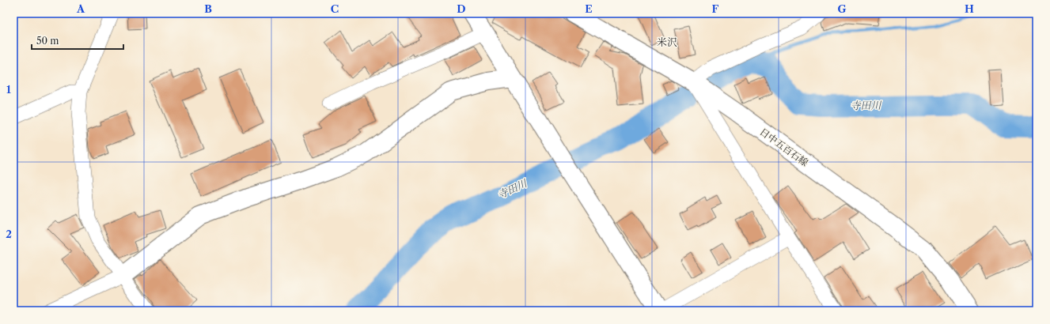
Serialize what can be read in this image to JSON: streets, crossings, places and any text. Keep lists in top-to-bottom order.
{
  "streets": {
    "street": ["日中五百石線"]
  },
  "districts": ["米沢"],
  "water": ["寺田川"],
  "scale_bar": "50 m",
  "grid": {
    "columns": [
      "A",
      "B",
      "C",
      "D",
      "E",
      "F",
      "G",
      "H"
    ],
    "rows": ["1", "2"]
  }
}
